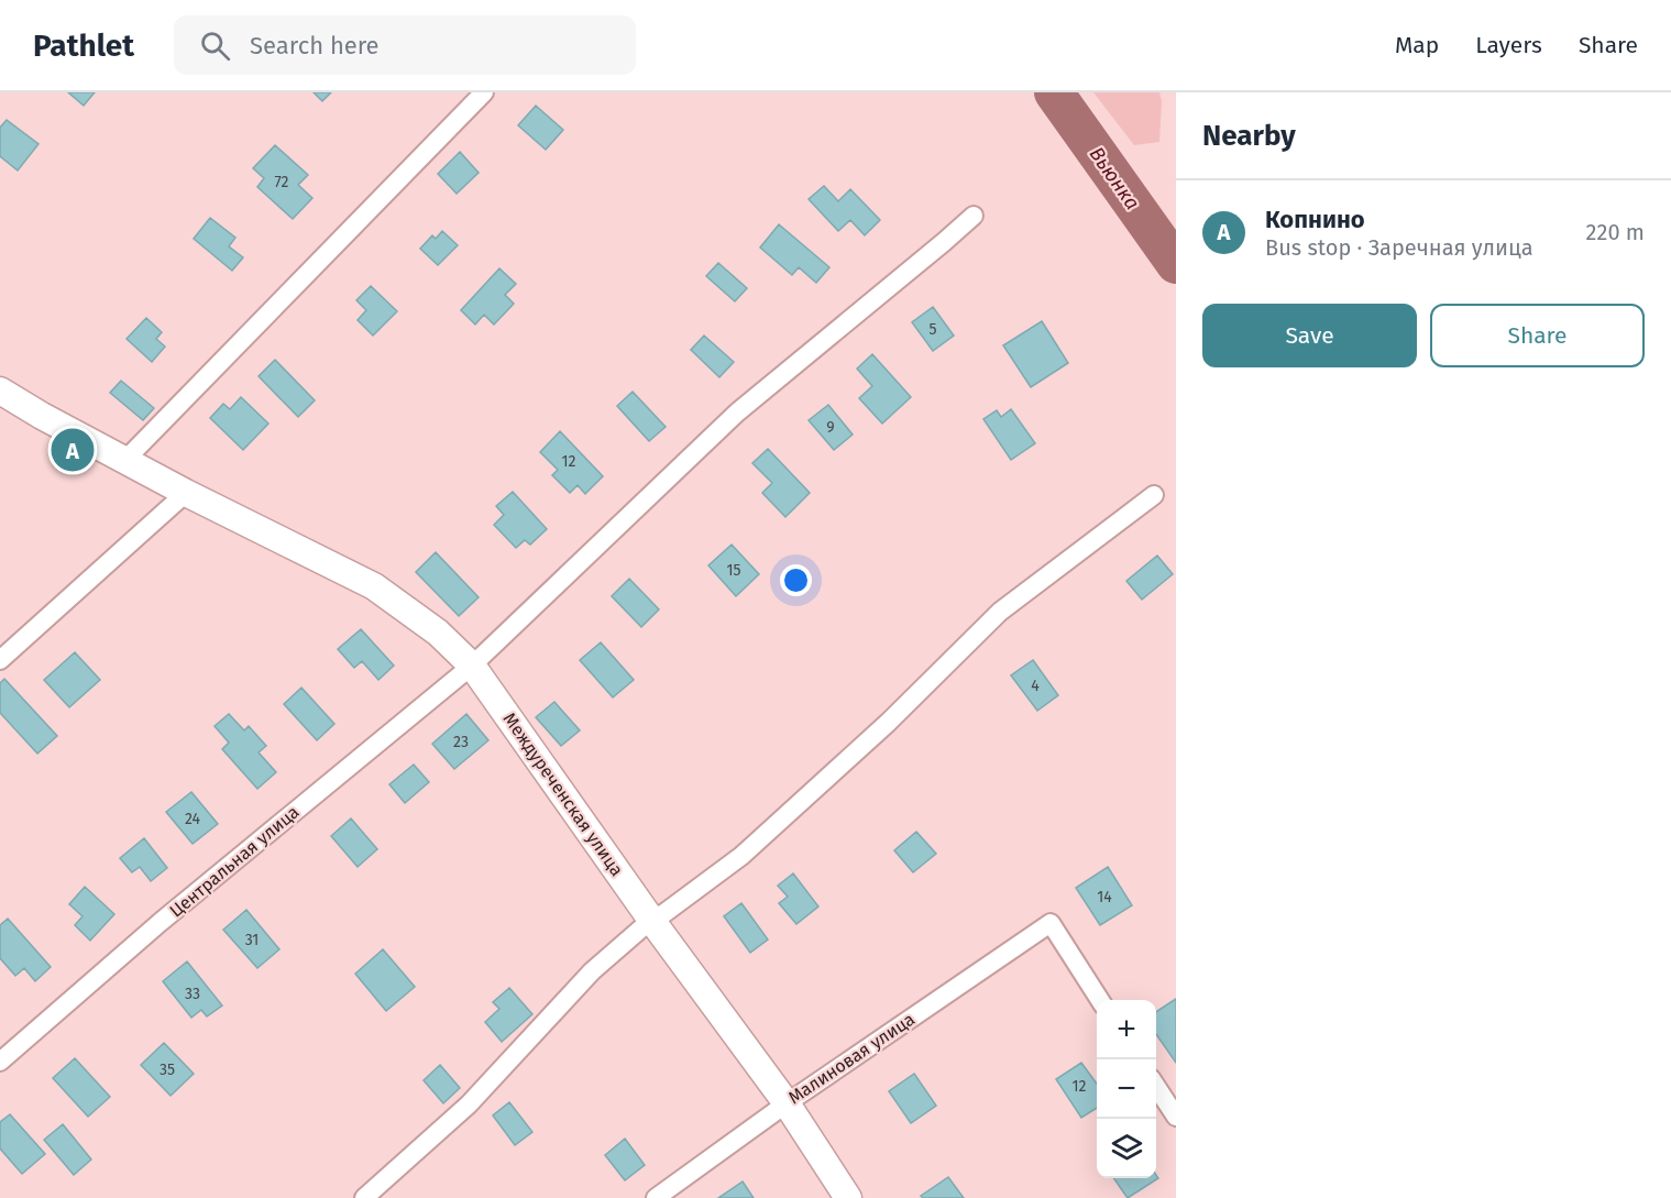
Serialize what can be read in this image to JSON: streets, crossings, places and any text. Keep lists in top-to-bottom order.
{
  "streets": {
    "street": ["Междуреченская улица", "Центральная улица", "Малиновая улица"]
  },
  "crossings": [
    ["Междуреченская улица", "Центральная улица"],
    ["Междуреченская улица", "Малиновая улица"]
  ],
  "water": ["Вьюнка"],
  "house_numbers": [
    "72",
    "5",
    "9",
    "12",
    "15",
    "4",
    "23",
    "24",
    "14",
    "31",
    "33",
    "35",
    "12"
  ],
  "page": {
    "header": "Pathlet",
    "search": "Search here",
    "nav": ["Map", "Layers", "Share"],
    "heading": "Nearby",
    "list": [
      {
        "mark": "A",
        "name": "Копнино",
        "note": "Bus stop · Заречная улица",
        "value": "220 m"
      }
    ],
    "buttons": ["Save", "Share"],
    "pins": "A",
    "map_buttons": ["+", "−"]
  }
}
